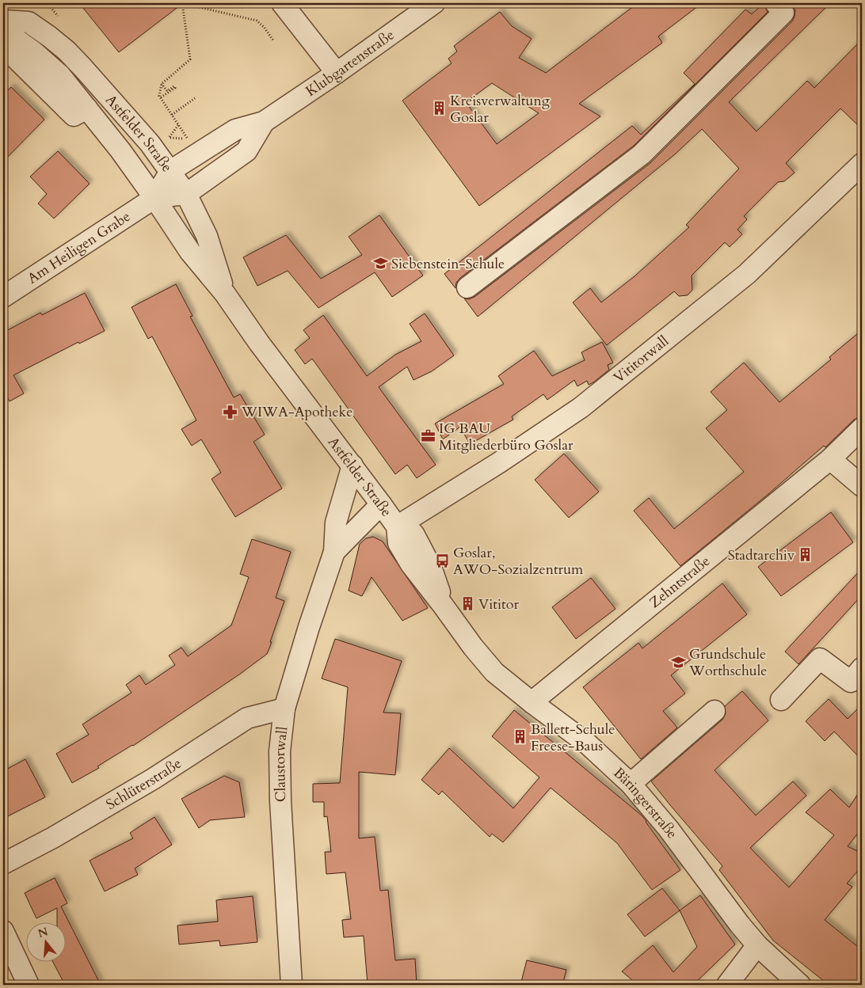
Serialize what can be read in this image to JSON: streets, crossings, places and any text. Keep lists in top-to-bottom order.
{
  "streets": {
    "street": [
      "Klubgartenstraße",
      "Astfelder Straße",
      "Am Heiligen Grabe",
      "Vititorwall",
      "Zehntstraße",
      "Claustorwall",
      "Schlüterstraße",
      "Bäringerstraße"
    ]
  },
  "crossings": [
    ["Klubgartenstraße", "Astfelder Straße"],
    ["Klubgartenstraße", "Am Heiligen Grabe"],
    ["Astfelder Straße", "Am Heiligen Grabe"],
    ["Astfelder Straße", "Vititorwall"],
    ["Astfelder Straße", "Claustorwall"],
    ["Astfelder Straße", "Bäringerstraße"],
    ["Vititorwall", "Bäringerstraße"],
    ["Zehntstraße", "Bäringerstraße"],
    ["Claustorwall", "Schlüterstraße"]
  ],
  "places": {
    "building": [
      "Kreisverwaltung Goslar",
      "Stadtarchiv",
      "Vititor",
      "Ballett-Schule Freese-Baus"
    ],
    "school or university": ["Siebenstein-Schule", "Grundschule Worthschule"],
    "pharmacy": ["WIWA-Apotheke"],
    "office": ["IG BAU Mitgliederbüro Goslar"],
    "bus stop": ["Goslar, AWO-Sozialzentrum"]
  },
  "north": "top"
}
